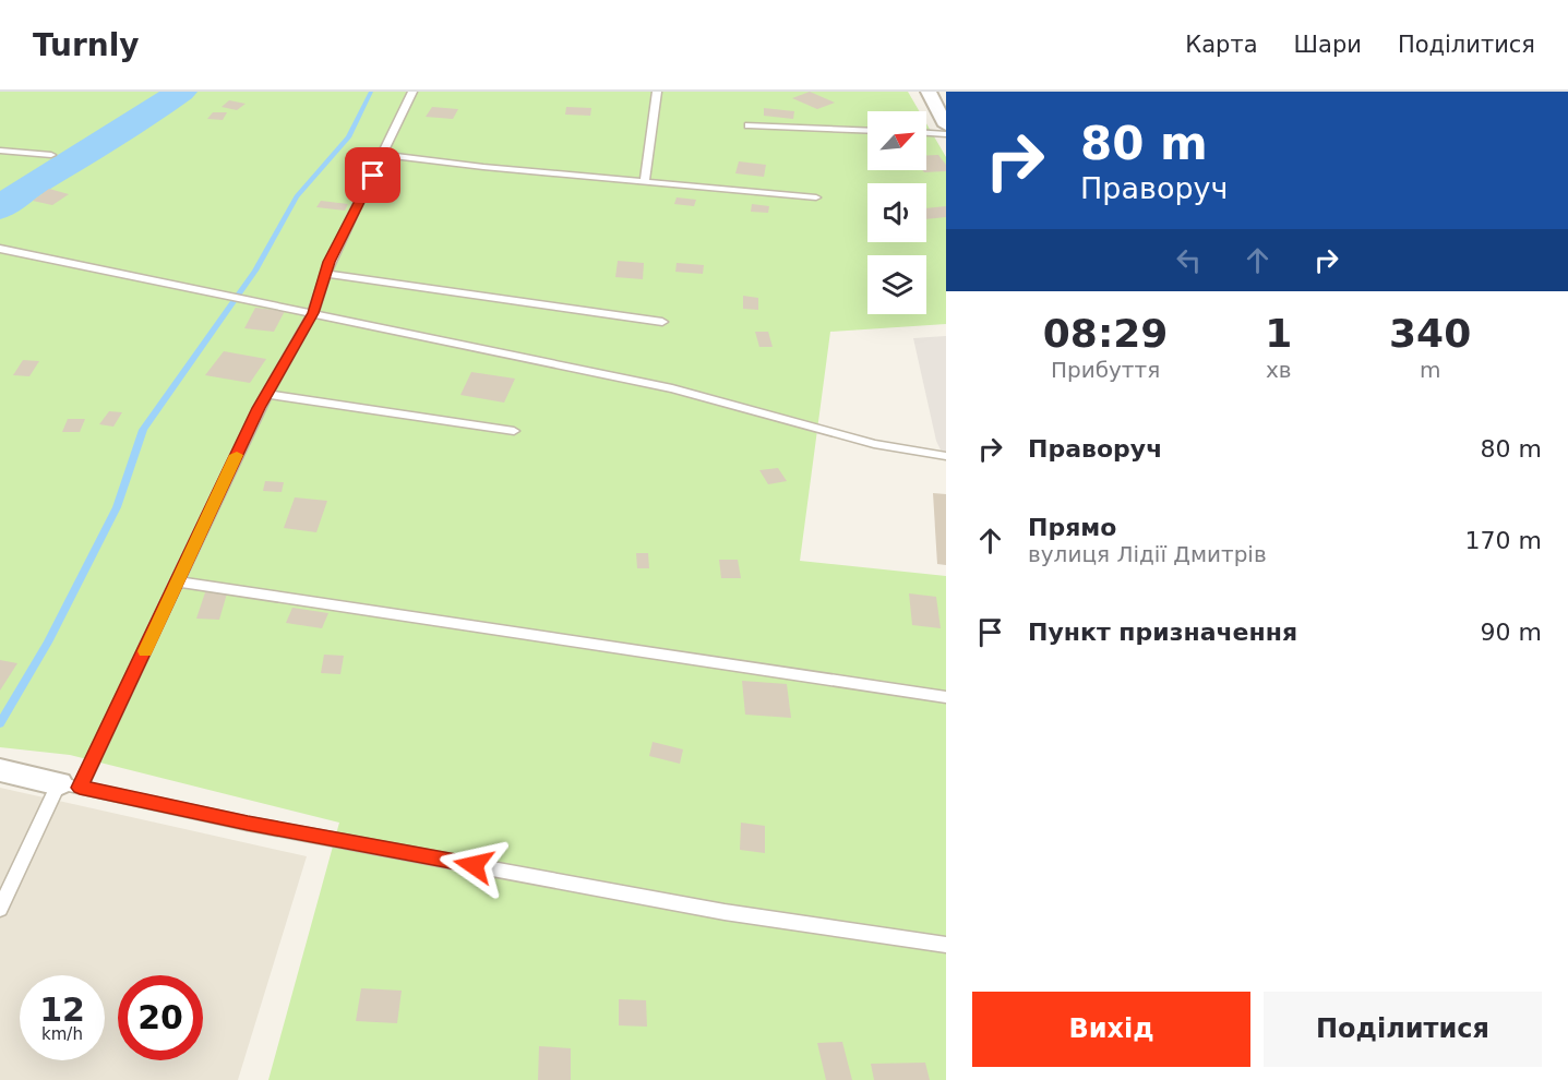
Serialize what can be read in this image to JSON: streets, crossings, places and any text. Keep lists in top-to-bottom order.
{
  "north": "top right",
  "page": {
    "header": "Turnly",
    "nav": ["Карта", "Шари", "Поділитися"],
    "turn": ["80 m", "Праворуч"],
    "eta": [
      "08:29",
      "Прибуття",
      "1",
      "хв",
      "340",
      "m"
    ],
    "list": [
      {
        "name": "Праворуч",
        "value": "80 m"
      },
      {
        "name": "Прямо",
        "note": "вулиця Лідії Дмитрів",
        "value": "170 m"
      },
      {
        "name": "Пункт призначення",
        "value": "90 m"
      }
    ],
    "speed": "12 km/h",
    "limit": "20",
    "buttons": ["Вихід", "Поділитися"]
  }
}
